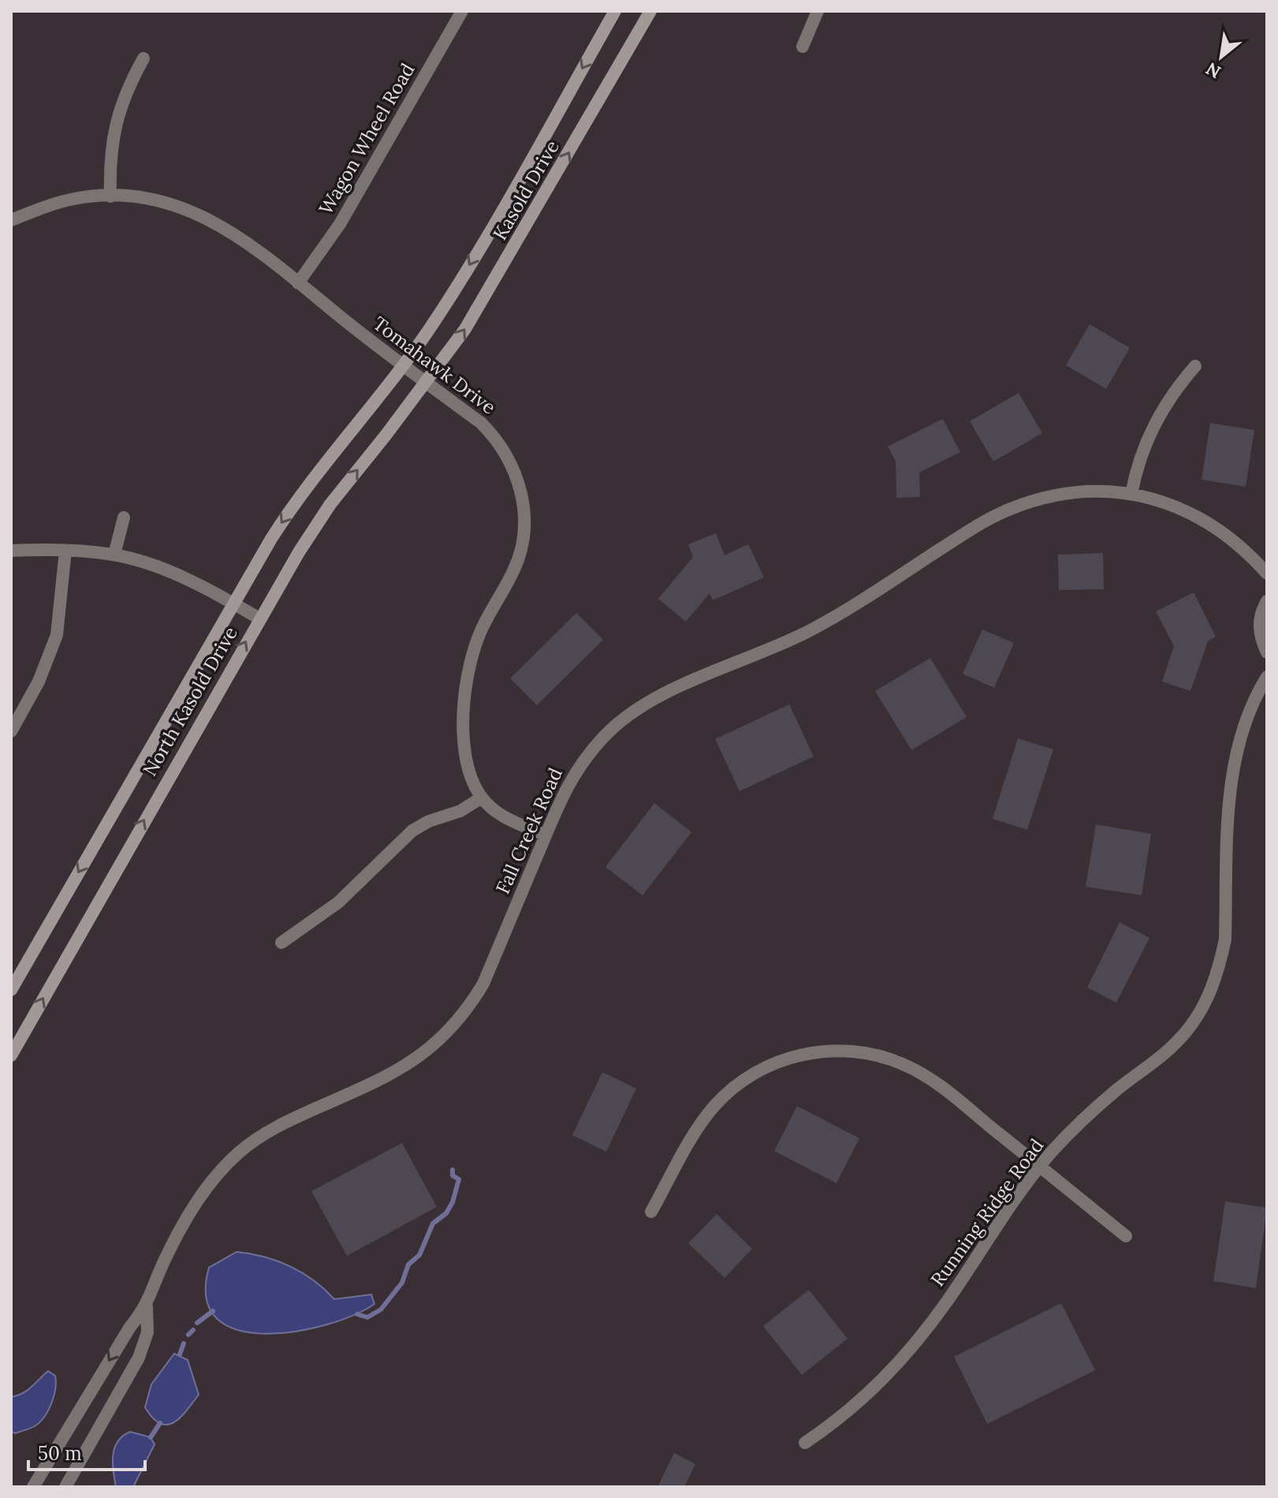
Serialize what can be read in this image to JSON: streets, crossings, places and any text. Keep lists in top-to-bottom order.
{
  "streets": {
    "main road": ["Kasold Drive", "North Kasold Drive"],
    "street": [
      "Wagon Wheel Road",
      "Tomahawk Drive",
      "Fall Creek Road",
      "Running Ridge Road"
    ]
  },
  "crossings": [
    ["Wagon Wheel Road", "Tomahawk Drive"],
    ["Kasold Drive", "Tomahawk Drive"],
    ["Kasold Drive", "North Kasold Drive"],
    ["Tomahawk Drive", "North Kasold Drive"],
    ["Tomahawk Drive", "Fall Creek Road"]
  ],
  "scale_bar": "50 m",
  "north": "bottom left"
}
